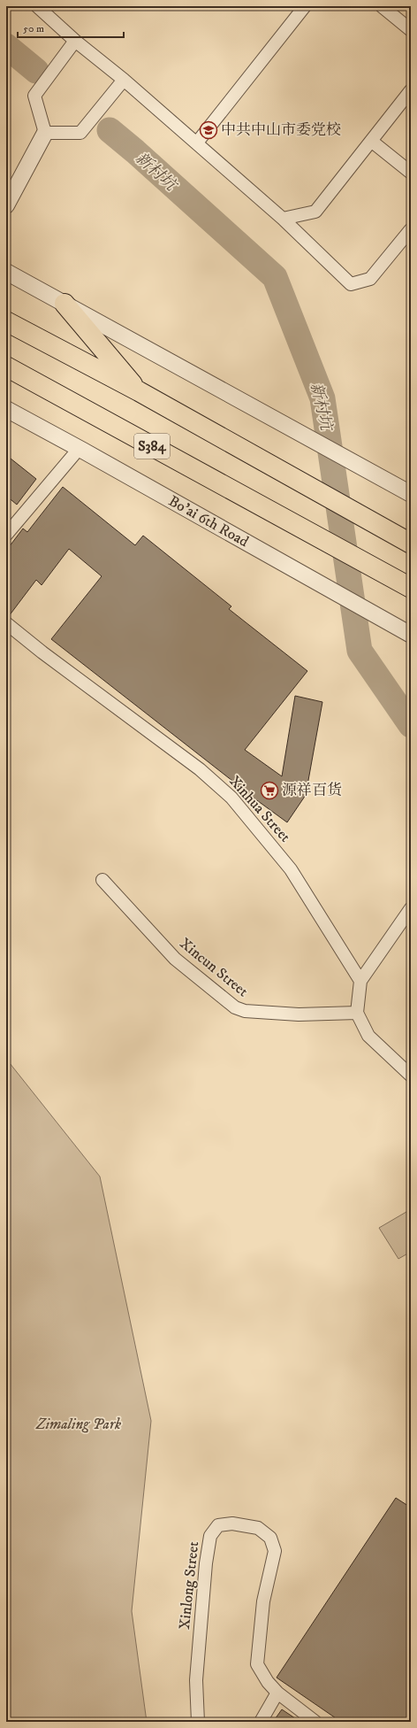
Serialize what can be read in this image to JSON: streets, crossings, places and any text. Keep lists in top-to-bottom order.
{
  "streets": {
    "highway": ["S384"],
    "street": [
      "Bo'ai 6th Road",
      "Xinhua Street",
      "Xincun Street",
      "Xinlong Street"
    ]
  },
  "water": ["新村坑"],
  "parks": ["Zimaling Park"],
  "places": {
    "school or university": ["中共中山市委党校"],
    "supermarket": ["源祥百货"]
  },
  "scale_bar": "50 m"
}
